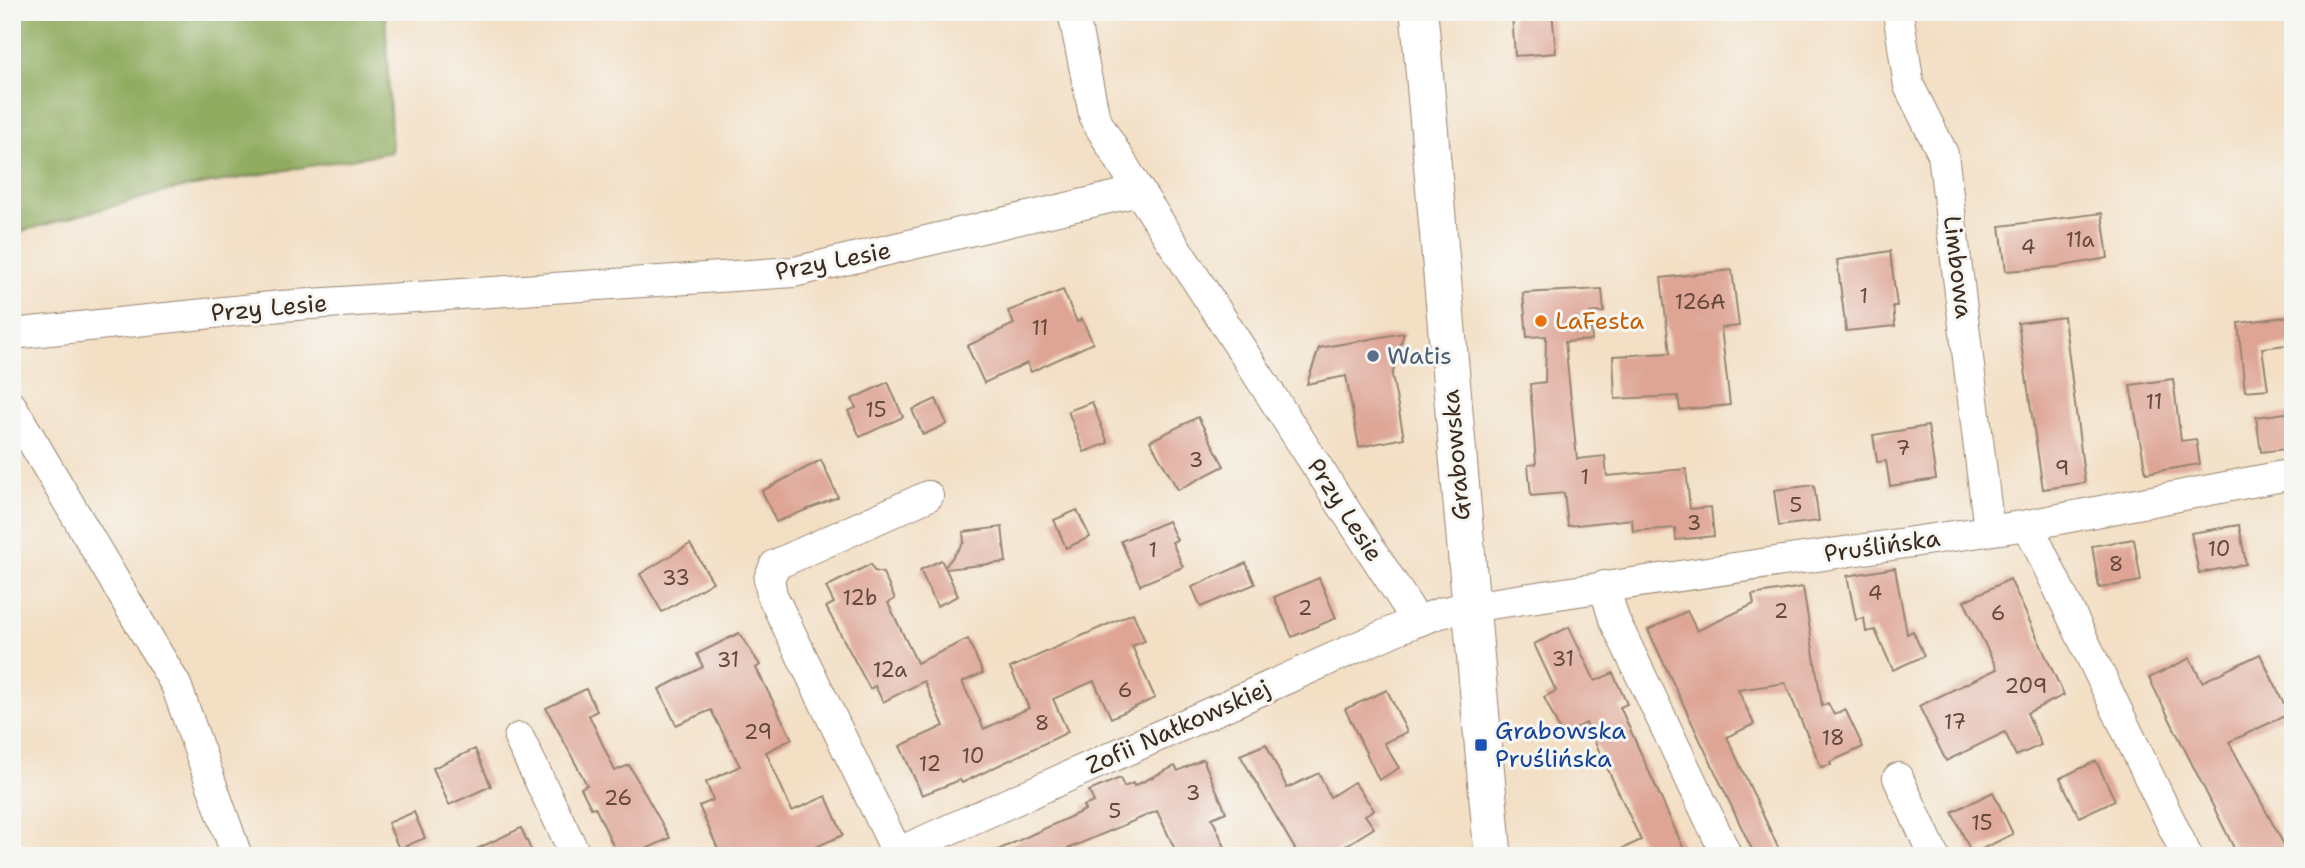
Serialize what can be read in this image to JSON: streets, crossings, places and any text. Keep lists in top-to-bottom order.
{
  "streets": {
    "street": [
      "Przy Lesie",
      "Limbowa",
      "Grabowska",
      "Pruślińska",
      "Zofii Nałkowskiej"
    ]
  },
  "crossings": [
    ["Przy Lesie", "Zofii Nałkowskiej"],
    ["Limbowa", "Pruślińska"],
    ["Grabowska", "Pruślińska"],
    ["Grabowska", "Zofii Nałkowskiej"],
    ["Pruślińska", "Zofii Nałkowskiej"]
  ],
  "places": {
    "other": ["LaFesta", "Watis"],
    "transit": ["Grabowska Pruślińska"]
  },
  "house_numbers": [
    "11a",
    "4",
    "1",
    "126A",
    "11",
    "11",
    "15",
    "7",
    "3",
    "9",
    "1",
    "5",
    "3",
    "10",
    "1",
    "8",
    "33",
    "4",
    "12b",
    "2",
    "2",
    "6",
    "31",
    "31",
    "12a",
    "209",
    "6",
    "17",
    "8",
    "29",
    "18",
    "10",
    "12",
    "3",
    "26",
    "5",
    "15"
  ]
}
